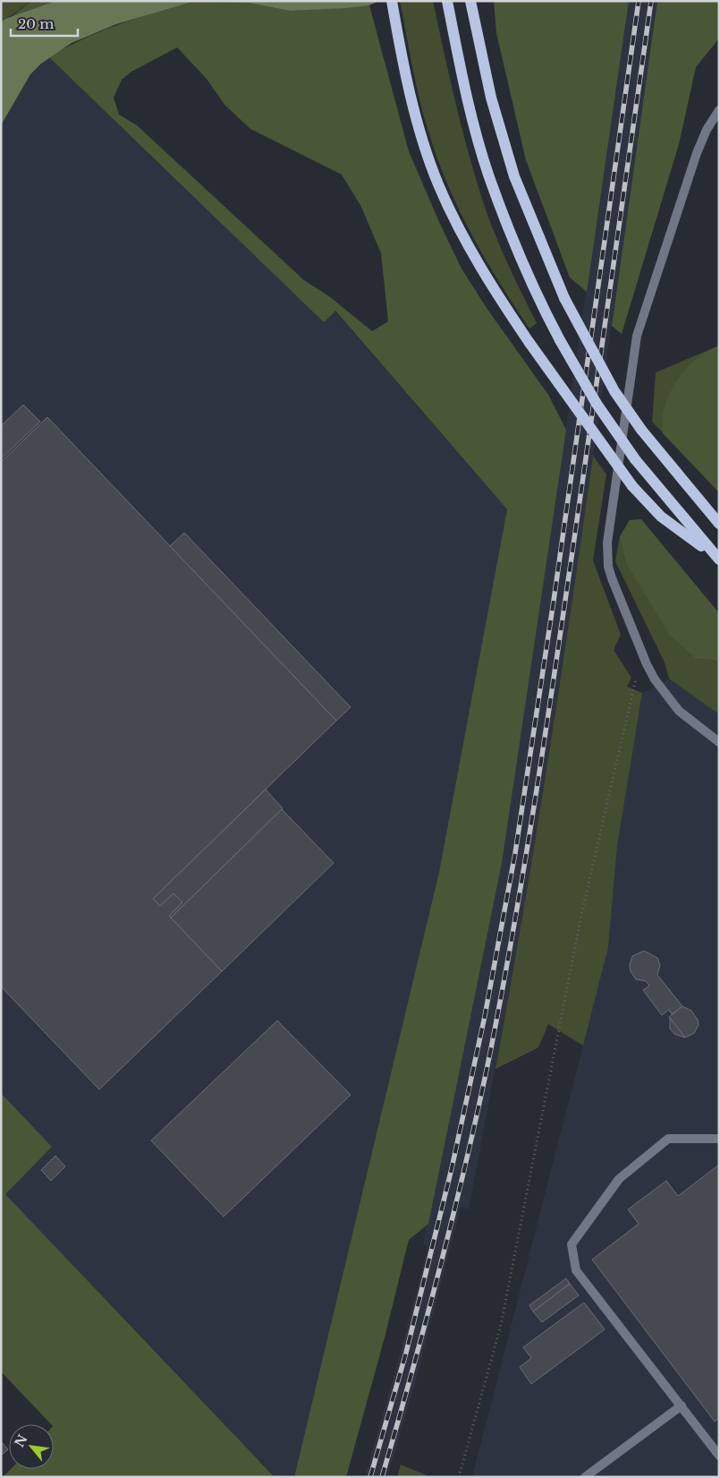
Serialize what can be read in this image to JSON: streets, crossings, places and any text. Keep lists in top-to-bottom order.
{
  "scale_bar": "20 m",
  "north": "top left"
}
